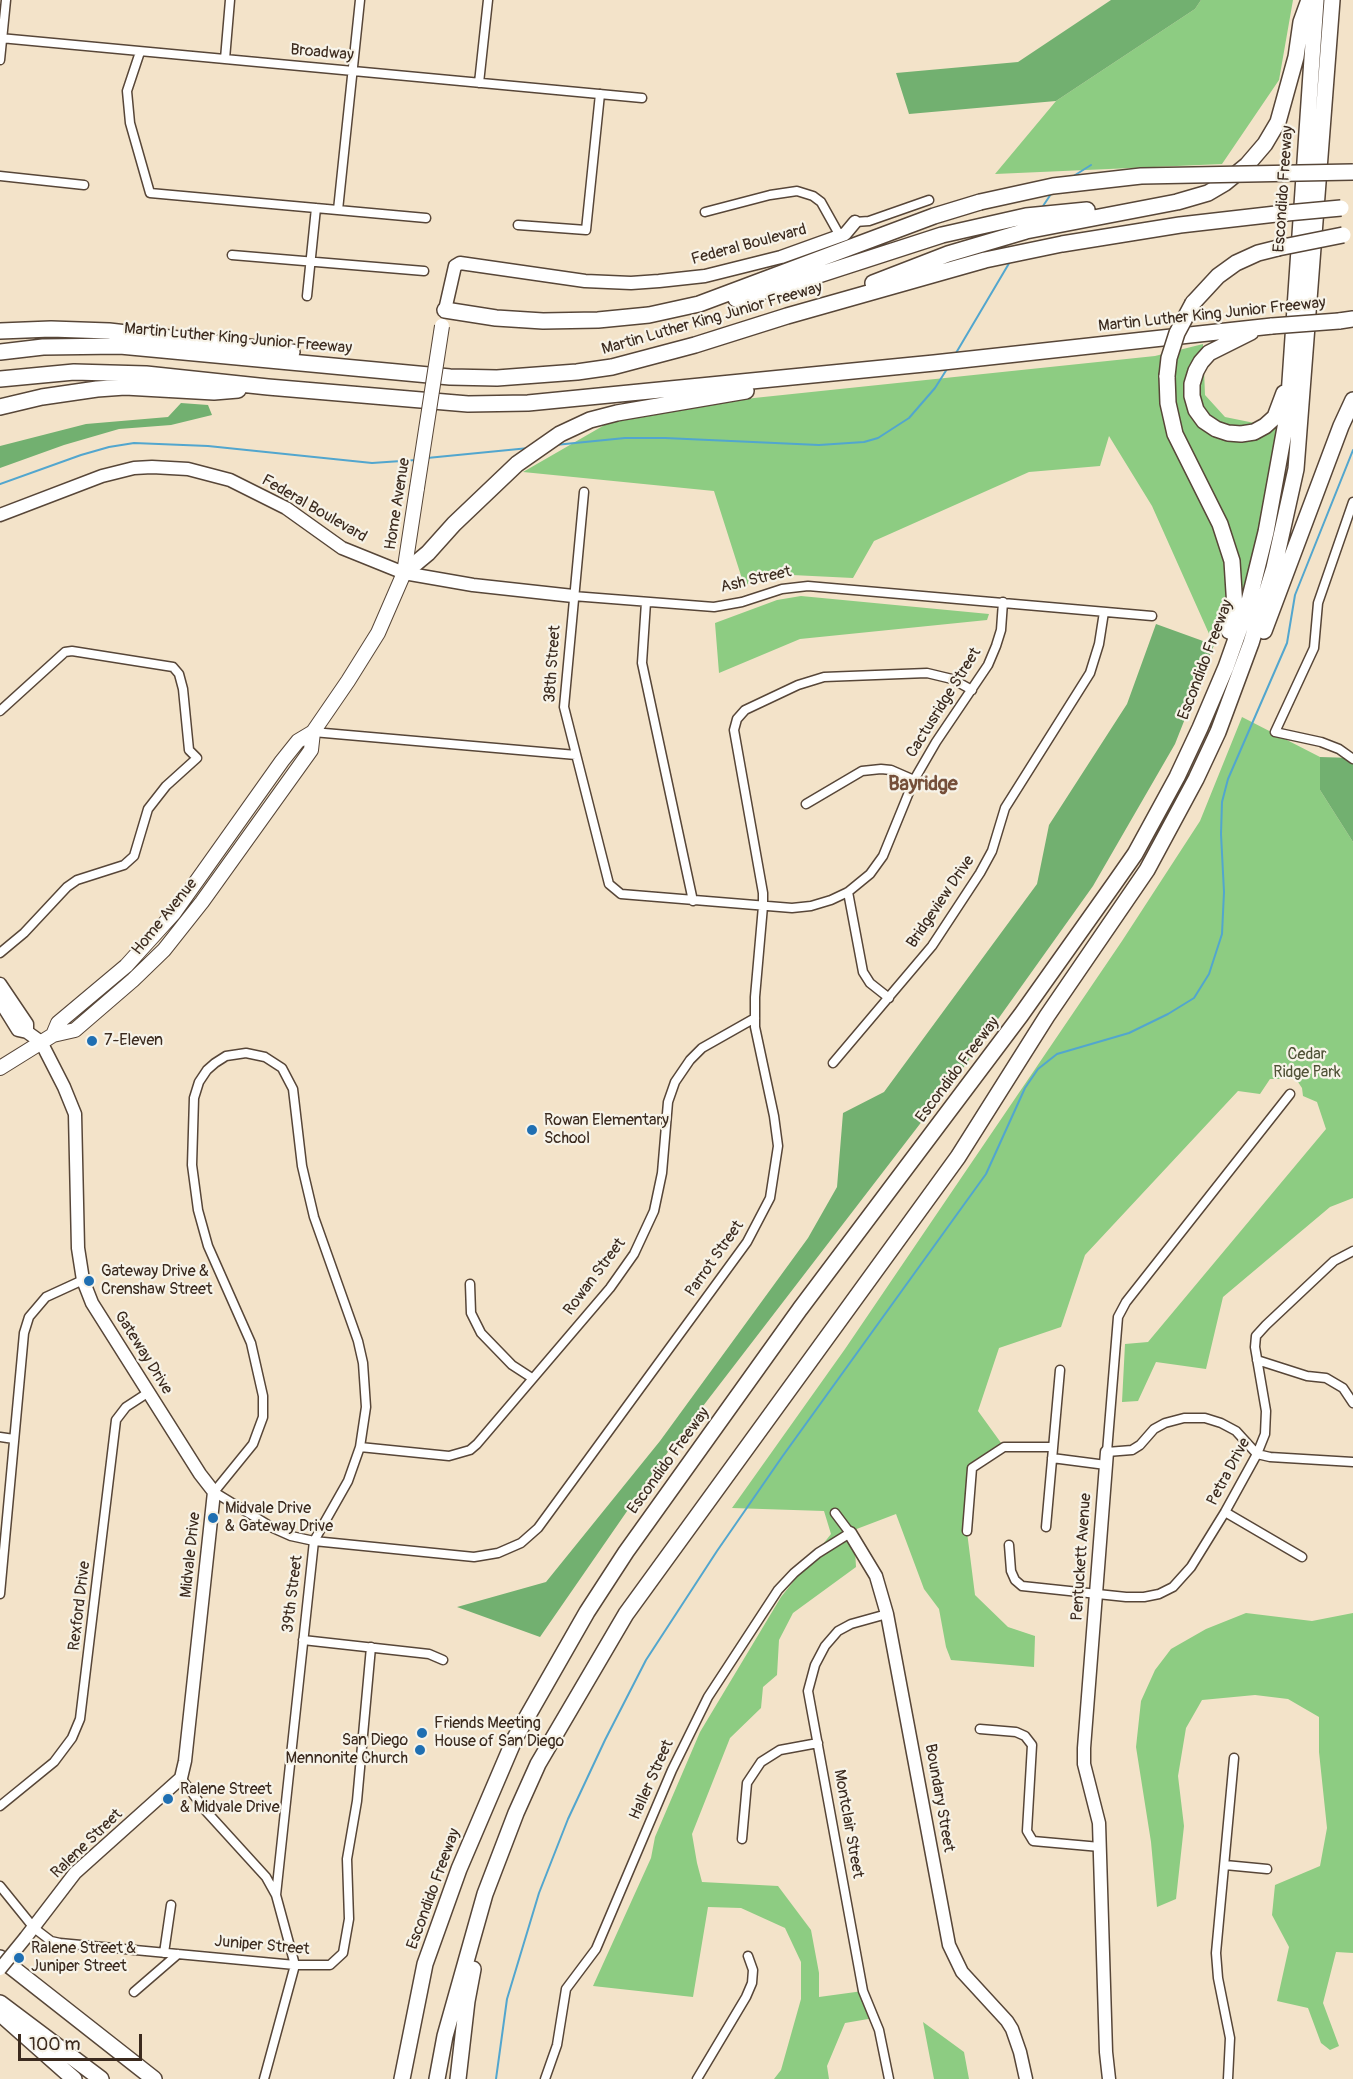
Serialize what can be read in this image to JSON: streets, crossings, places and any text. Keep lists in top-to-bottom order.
{
  "streets": {
    "highway": ["Escondido Freeway", "Martin Luther King Junior Freeway"],
    "main road": ["Home Avenue"],
    "street": [
      "Broadway",
      "Federal Boulevard",
      "Ash Street",
      "38th Street",
      "Cactusridge Street",
      "Bridgeview Drive",
      "Parrot Street",
      "Rowan Street",
      "Gateway Drive",
      "Petra Drive",
      "Midvale Drive",
      "Pentuckett Avenue",
      "39th Street",
      "Rexford Drive",
      "Haller Street",
      "Boundary Street",
      "Montclair Street",
      "Ralene Street",
      "Juniper Street"
    ]
  },
  "crossings": [
    ["Federal Boulevard", "Home Avenue"],
    ["Federal Boulevard", "Ash Street"],
    ["Home Avenue", "Ash Street"],
    ["Home Avenue", "Gateway Drive"],
    ["Ash Street", "38th Street"],
    ["Ash Street", "Cactusridge Street"],
    ["Ash Street", "Bridgeview Drive"],
    ["38th Street", "Cactusridge Street"],
    ["Cactusridge Street", "Parrot Street"],
    ["Parrot Street", "Rowan Street"],
    ["Parrot Street", "Gateway Drive"],
    ["Parrot Street", "39th Street"],
    ["Rowan Street", "39th Street"],
    ["Gateway Drive", "Midvale Drive"],
    ["Gateway Drive", "39th Street"],
    ["Gateway Drive", "Rexford Drive"],
    ["Petra Drive", "Pentuckett Avenue"],
    ["Midvale Drive", "39th Street"],
    ["Midvale Drive", "Ralene Street"],
    ["39th Street", "Juniper Street"],
    ["Haller Street", "Boundary Street"],
    ["Boundary Street", "Montclair Street"],
    ["Ralene Street", "Juniper Street"]
  ],
  "districts": ["Bayridge"],
  "parks": ["Cedar Ridge Park"],
  "places": [
    "7-Eleven",
    "Rowan Elementary School",
    "Gateway Drive & Crenshaw Street",
    "Midvale Drive & Gateway Drive",
    "Friends Meeting House of San Diego",
    "San Diego Mennonite Church",
    "Ralene Street & Midvale Drive",
    "Ralene Street & Juniper Street"
  ],
  "scale_bar": "100 m"
}
